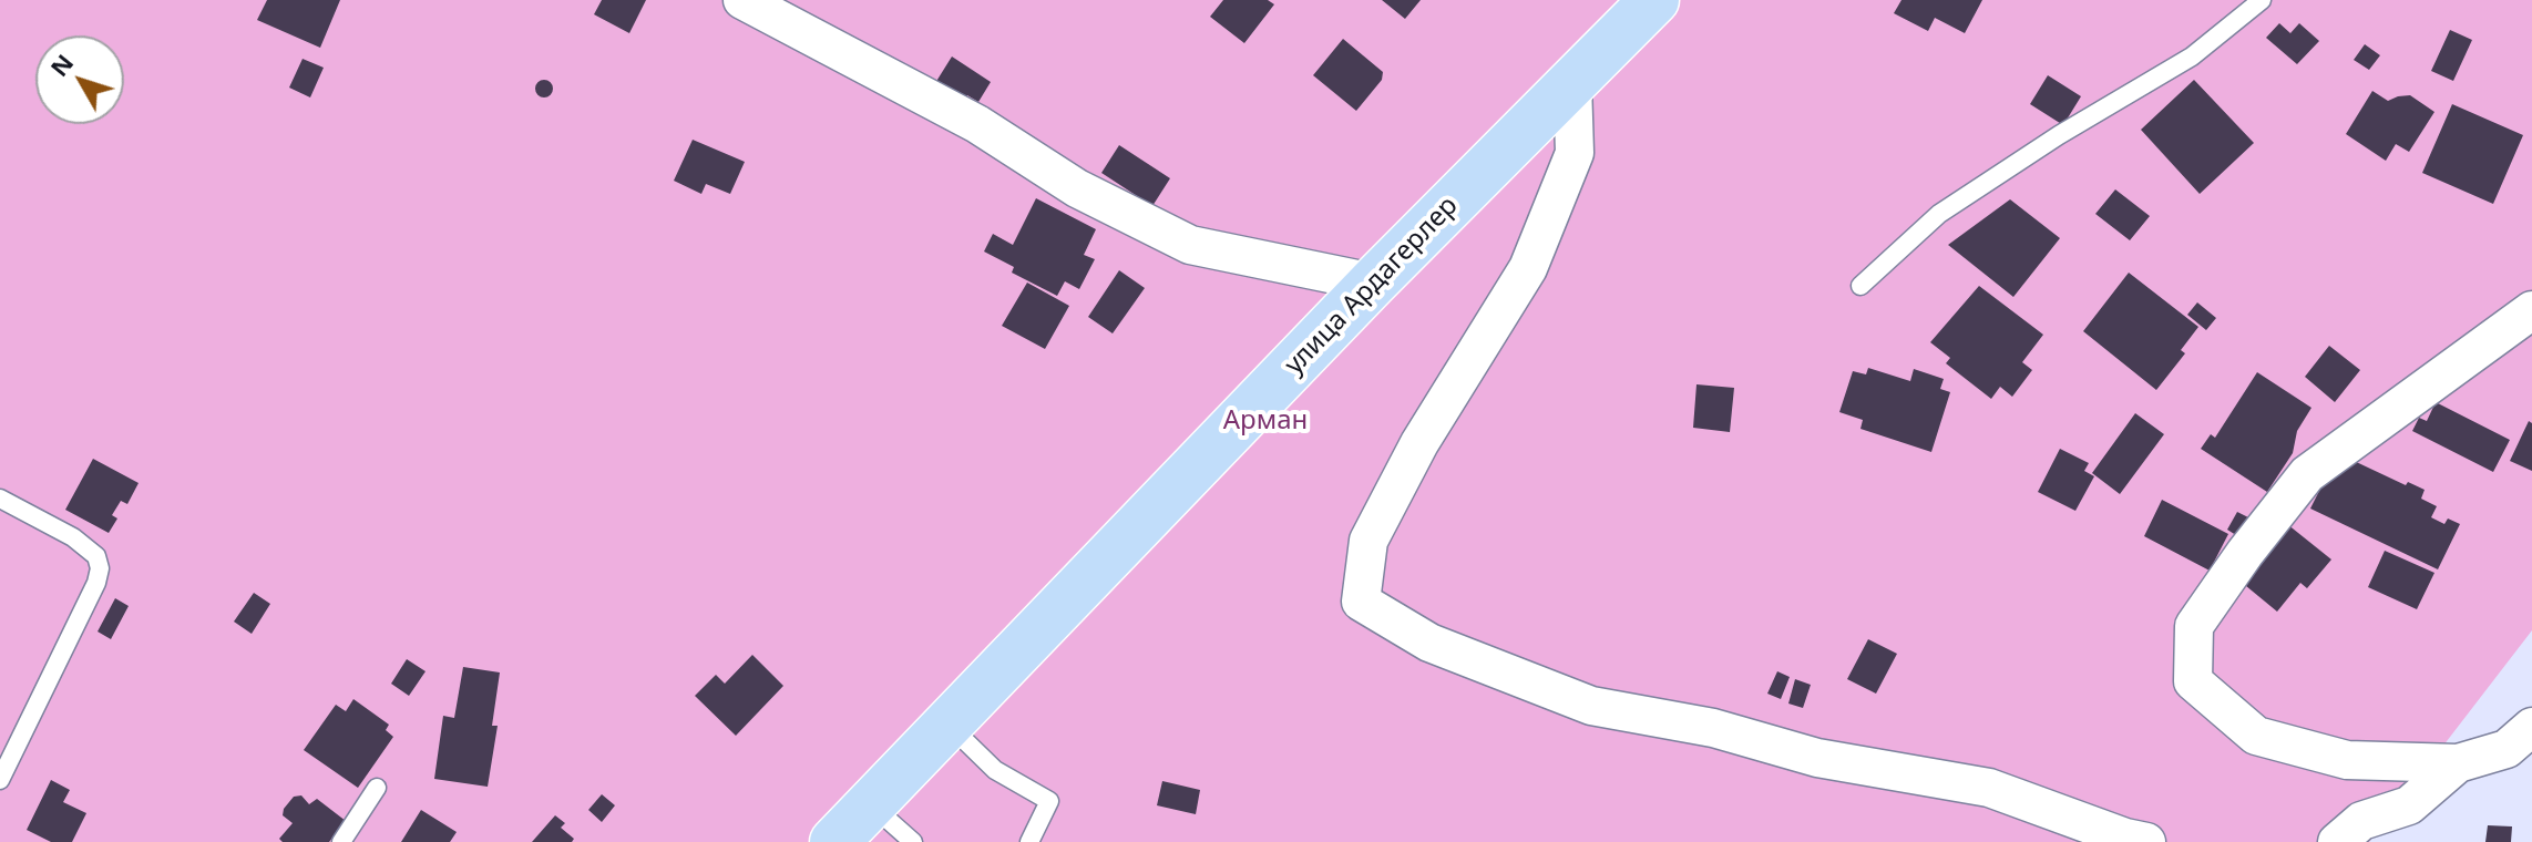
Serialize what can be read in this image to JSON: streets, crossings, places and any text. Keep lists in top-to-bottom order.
{
  "streets": {
    "main road": ["улица Ардагерлер"]
  },
  "parks": ["Арман"],
  "north": "top left"
}
